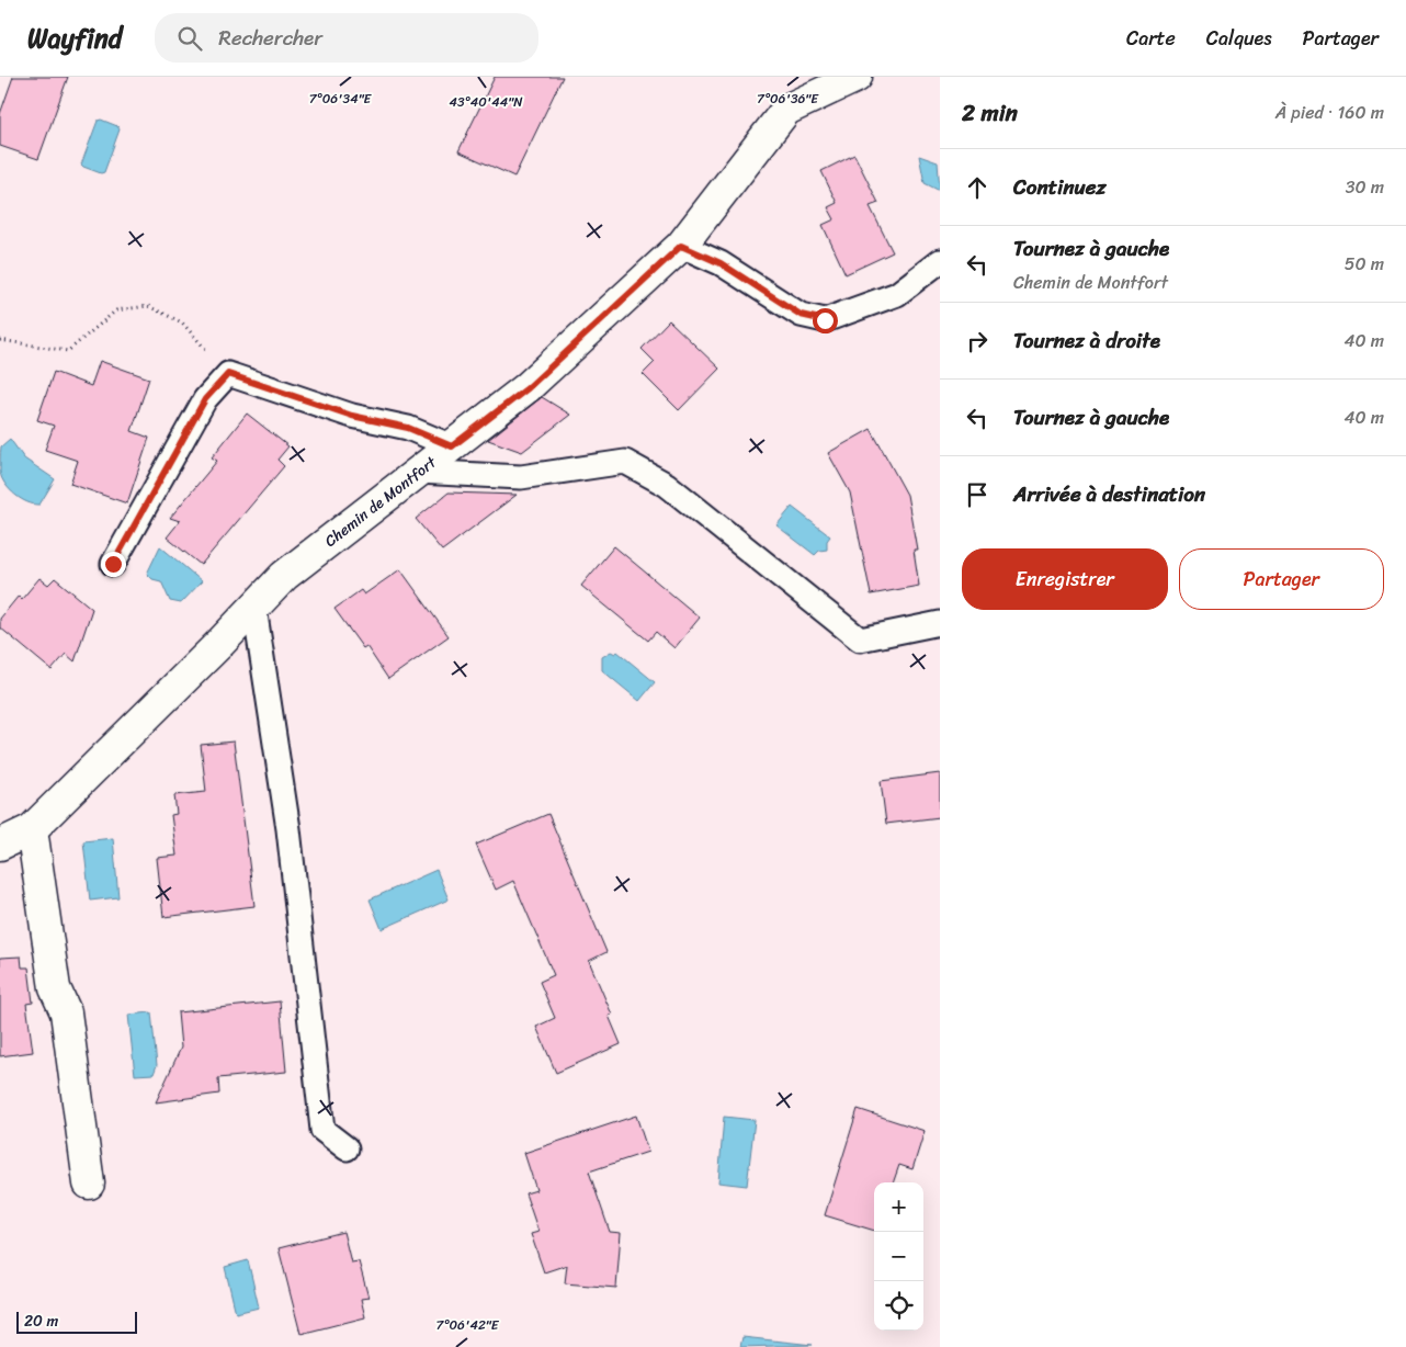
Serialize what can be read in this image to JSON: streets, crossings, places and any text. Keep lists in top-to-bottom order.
{
  "streets": {
    "street": ["Chemin de Montfort"]
  },
  "scale_bar": "20 m",
  "page": {
    "header": "Wayfind",
    "search": "Rechercher",
    "nav": ["Carte", "Calques", "Partager"],
    "heading": ["2 min", "À pied · 160 m"],
    "list": [
      ["Continuez", "30 m"],
      ["Tournez à gauche", "Chemin de Montfort", "50 m"],
      ["Tournez à droite", "40 m"],
      ["Tournez à gauche", "40 m"],
      "Arrivée à destination"
    ],
    "buttons": ["Enregistrer", "Partager"],
    "map_buttons": ["+", "−"],
    "scale": "20 m"
  },
  "coordinates": [
    "7°06'34\"E",
    "7°06'36\"E",
    "43°40'44\"N",
    "7°06'42\"E"
  ]
}
